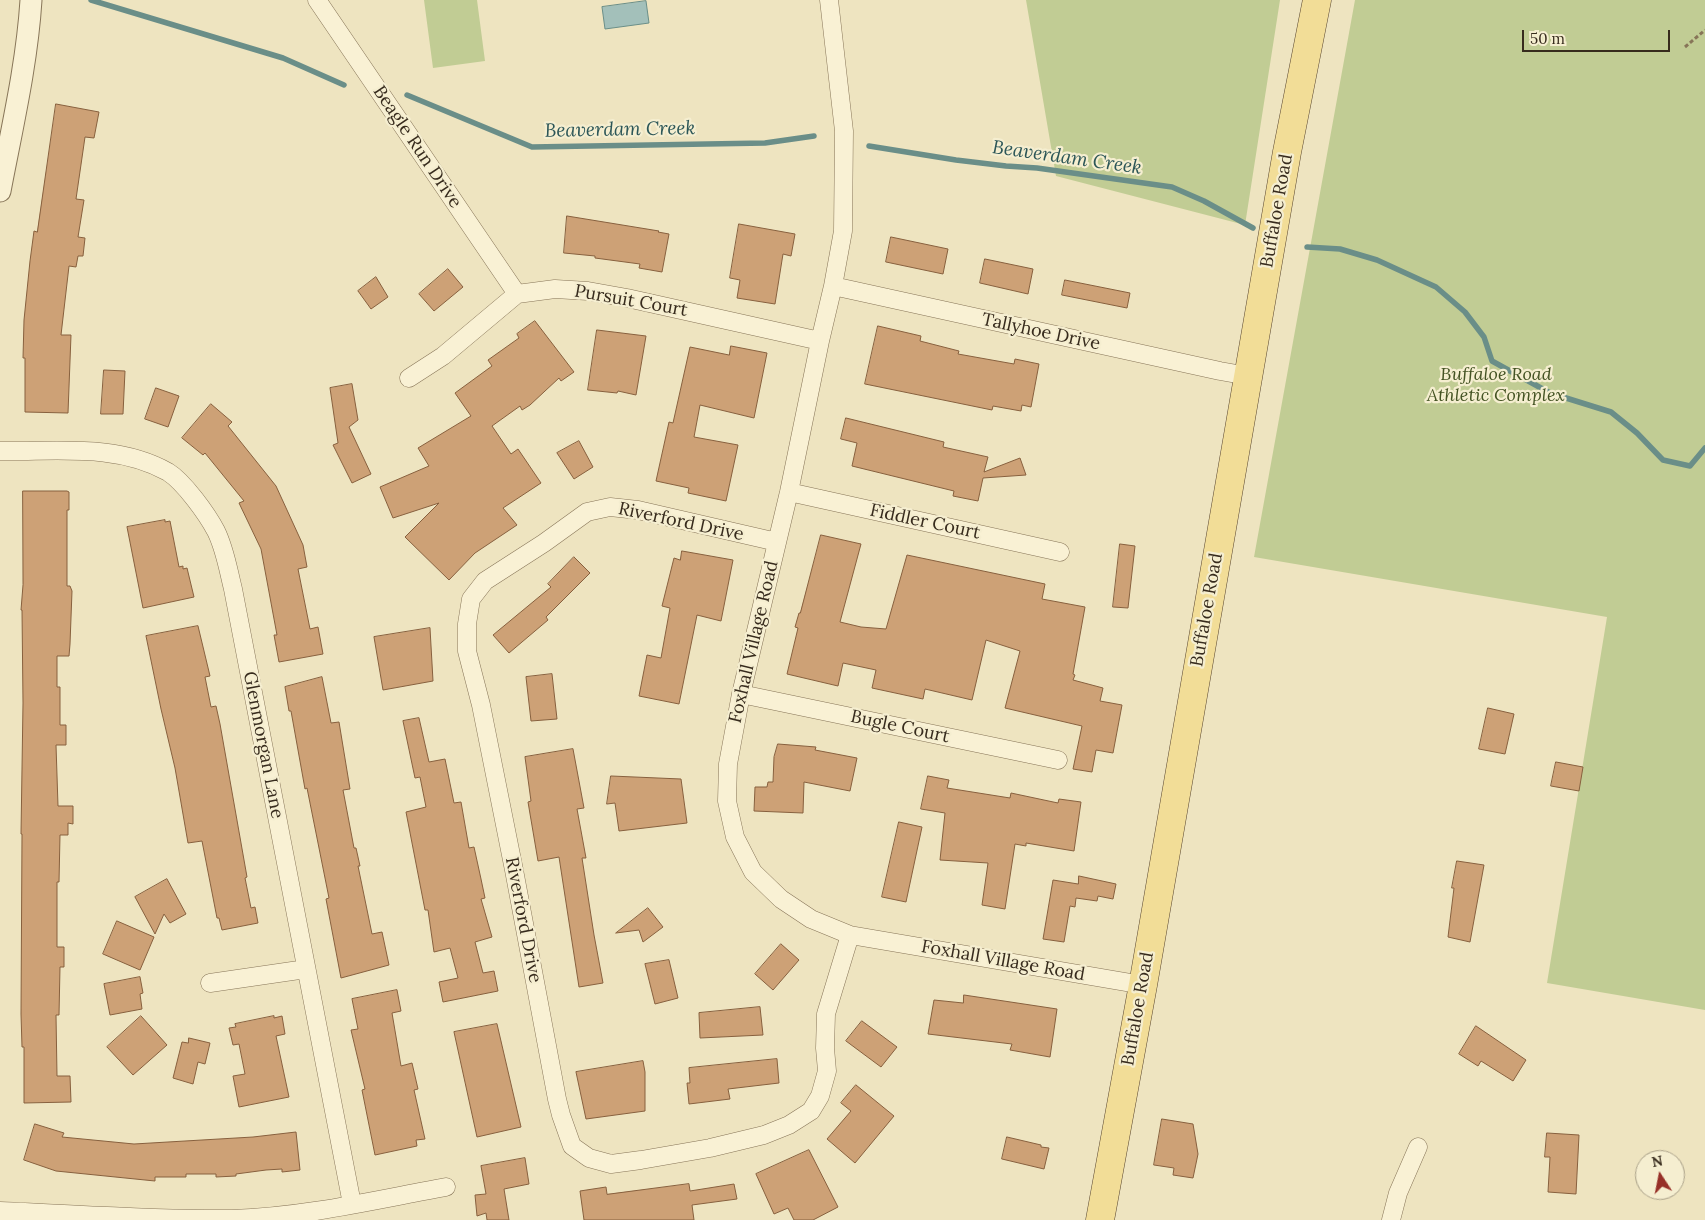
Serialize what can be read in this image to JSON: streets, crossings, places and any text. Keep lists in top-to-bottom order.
{
  "streets": {
    "main road": ["Buffaloe Road"],
    "street": [
      "Beagle Run Drive",
      "Pursuit Court",
      "Tallyhoe Drive",
      "Riverford Drive",
      "Fiddler Court",
      "Foxhall Village Road",
      "Bugle Court",
      "Glenmorgan Lane"
    ]
  },
  "crossings": [
    ["Beagle Run Drive", "Pursuit Court"],
    ["Buffaloe Road", "Tallyhoe Drive"],
    ["Buffaloe Road", "Foxhall Village Road"],
    ["Pursuit Court", "Foxhall Village Road"],
    ["Tallyhoe Drive", "Foxhall Village Road"],
    ["Riverford Drive", "Foxhall Village Road"],
    ["Fiddler Court", "Foxhall Village Road"],
    ["Foxhall Village Road", "Bugle Court"]
  ],
  "water": ["Beaverdam Creek"],
  "parks": ["Buffaloe Road Athletic Complex"],
  "scale_bar": "50 m",
  "north": "top"
}
